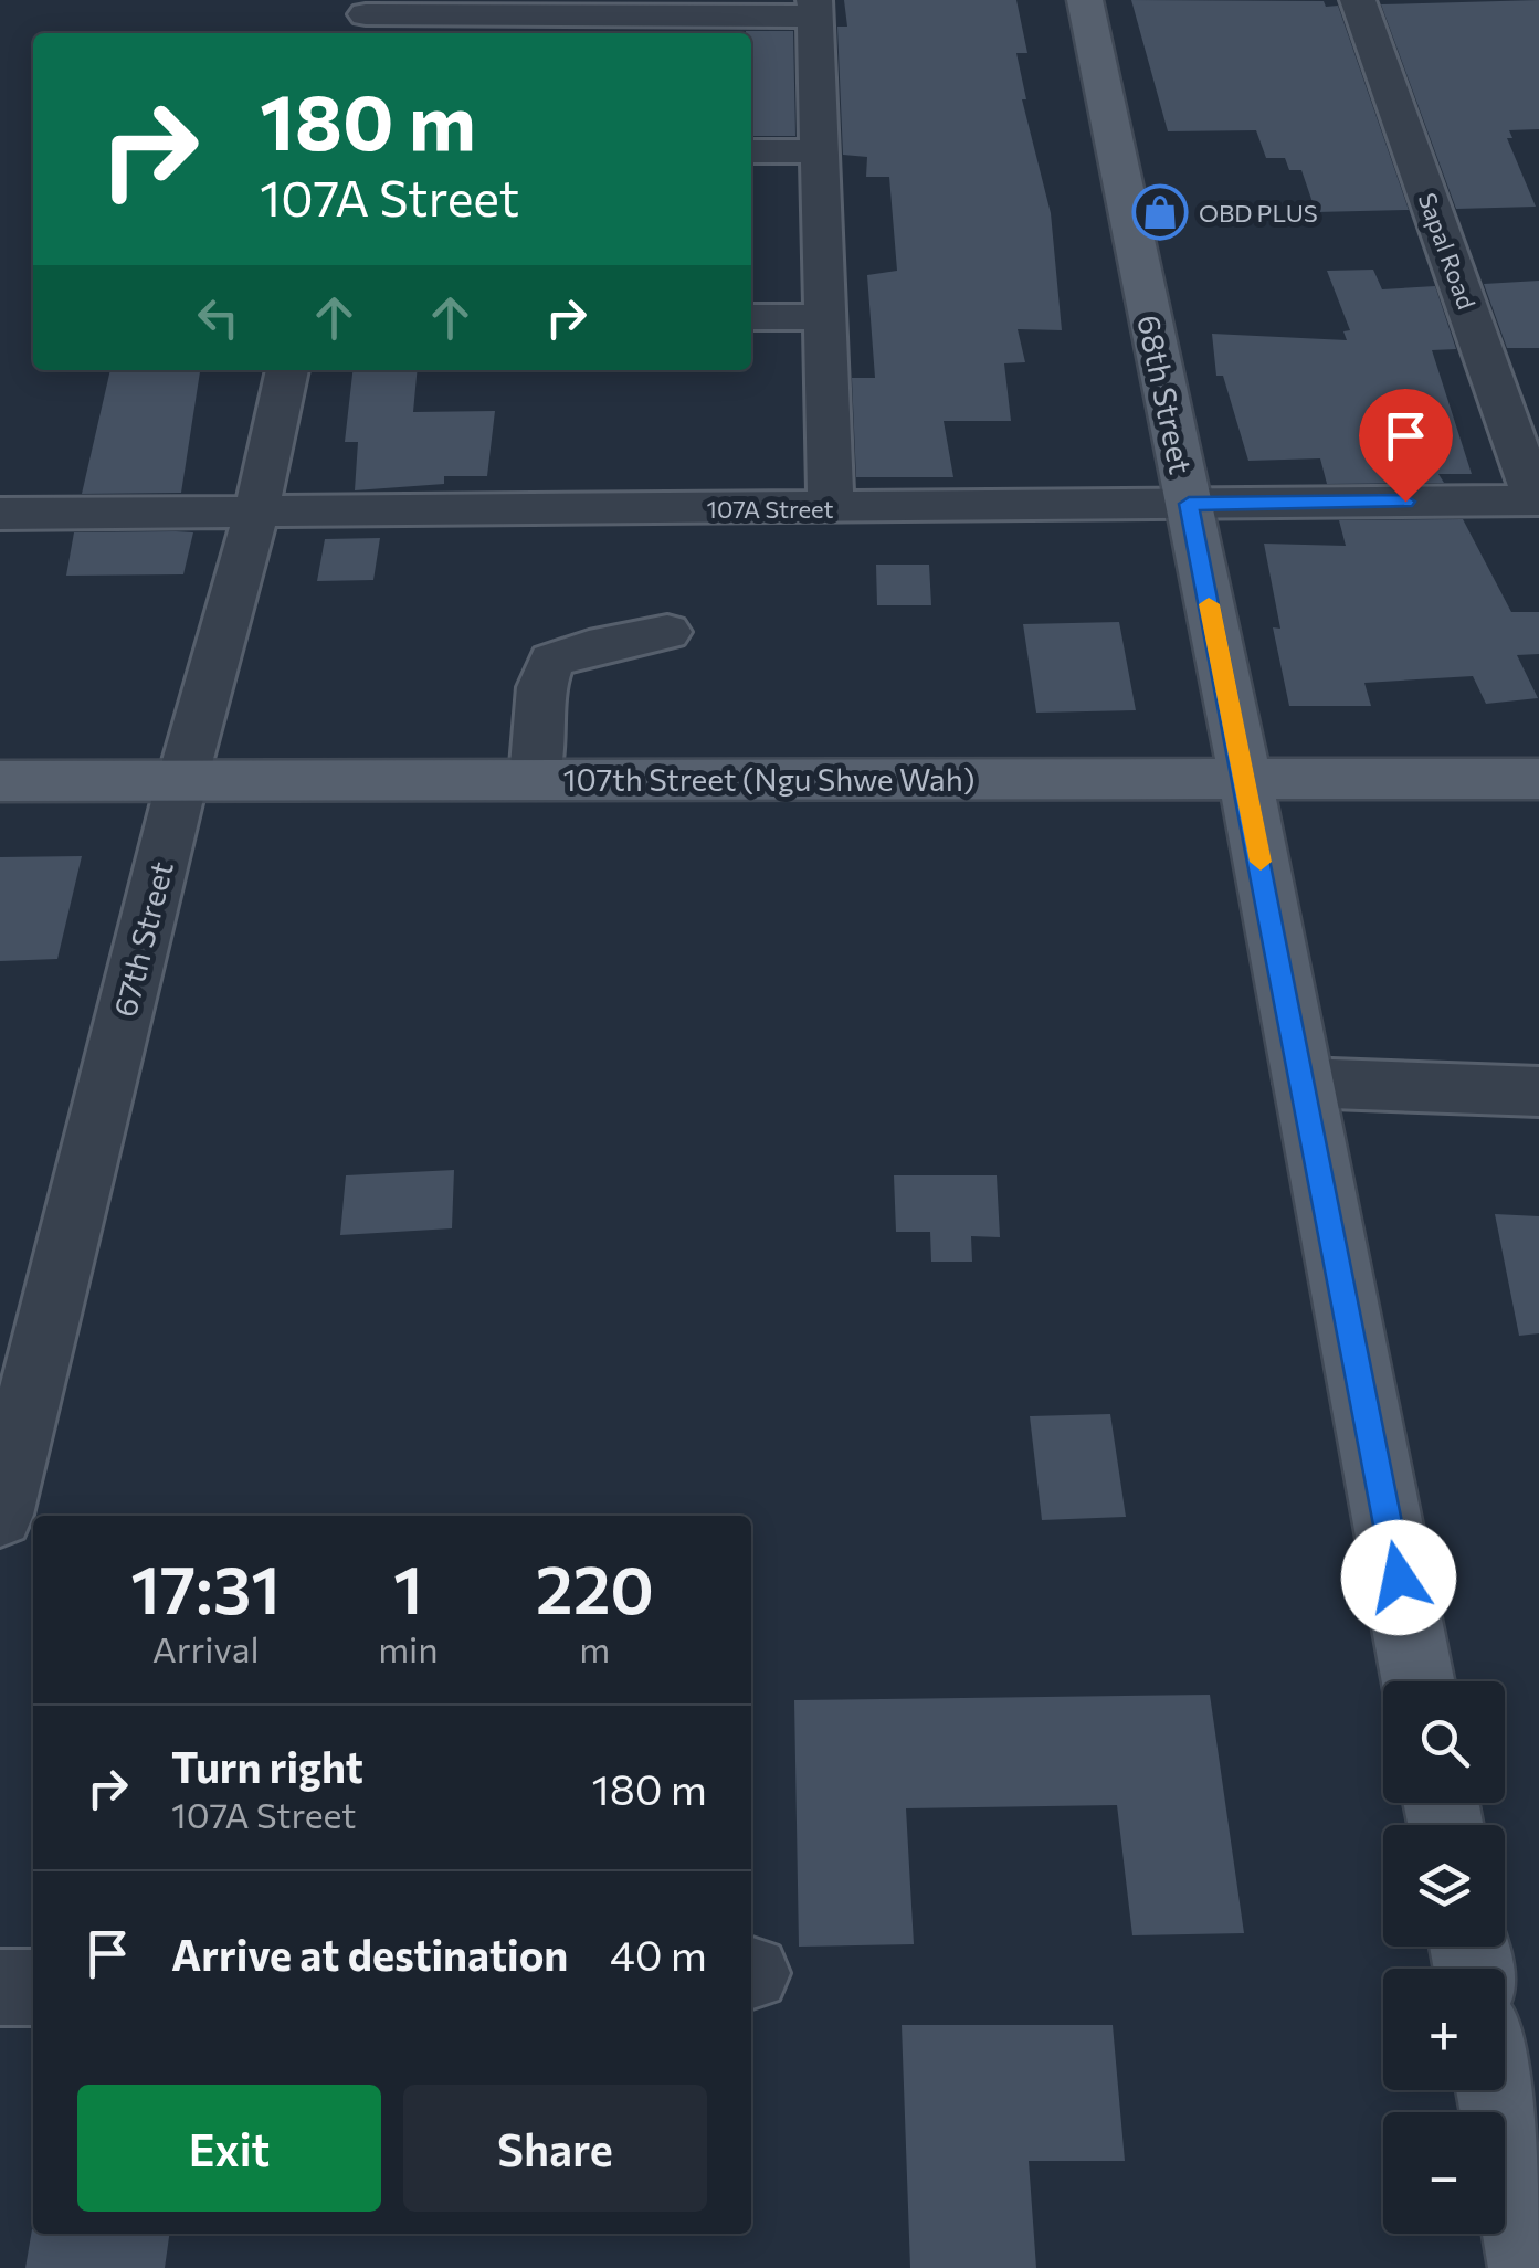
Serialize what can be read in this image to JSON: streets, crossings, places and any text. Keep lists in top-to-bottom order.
{
  "streets": {
    "main road": ["68th Street", "107th Street (Ngu Shwe Wah)"],
    "street": ["Sapal Road", "107A Street", "67th Street"]
  },
  "crossings": [
    ["Sapal Road", "107A Street"],
    ["68th Street", "107A Street"],
    ["68th Street", "107th Street (Ngu Shwe Wah)"],
    ["107A Street", "67th Street"],
    ["107th Street (Ngu Shwe Wah)", "67th Street"]
  ],
  "places": {
    "shop": ["OBD PLUS"]
  },
  "page": {
    "turn": ["180 m", "107A Street"],
    "eta": [
      "17:31",
      "Arrival",
      "1",
      "min",
      "220",
      "m"
    ],
    "map_buttons": ["+", "−"],
    "list": [
      {
        "name": "Turn right",
        "note": "107A Street",
        "value": "180 m"
      },
      {
        "name": "Arrive at destination",
        "value": "40 m"
      }
    ],
    "buttons": ["Exit", "Share"]
  }
}
